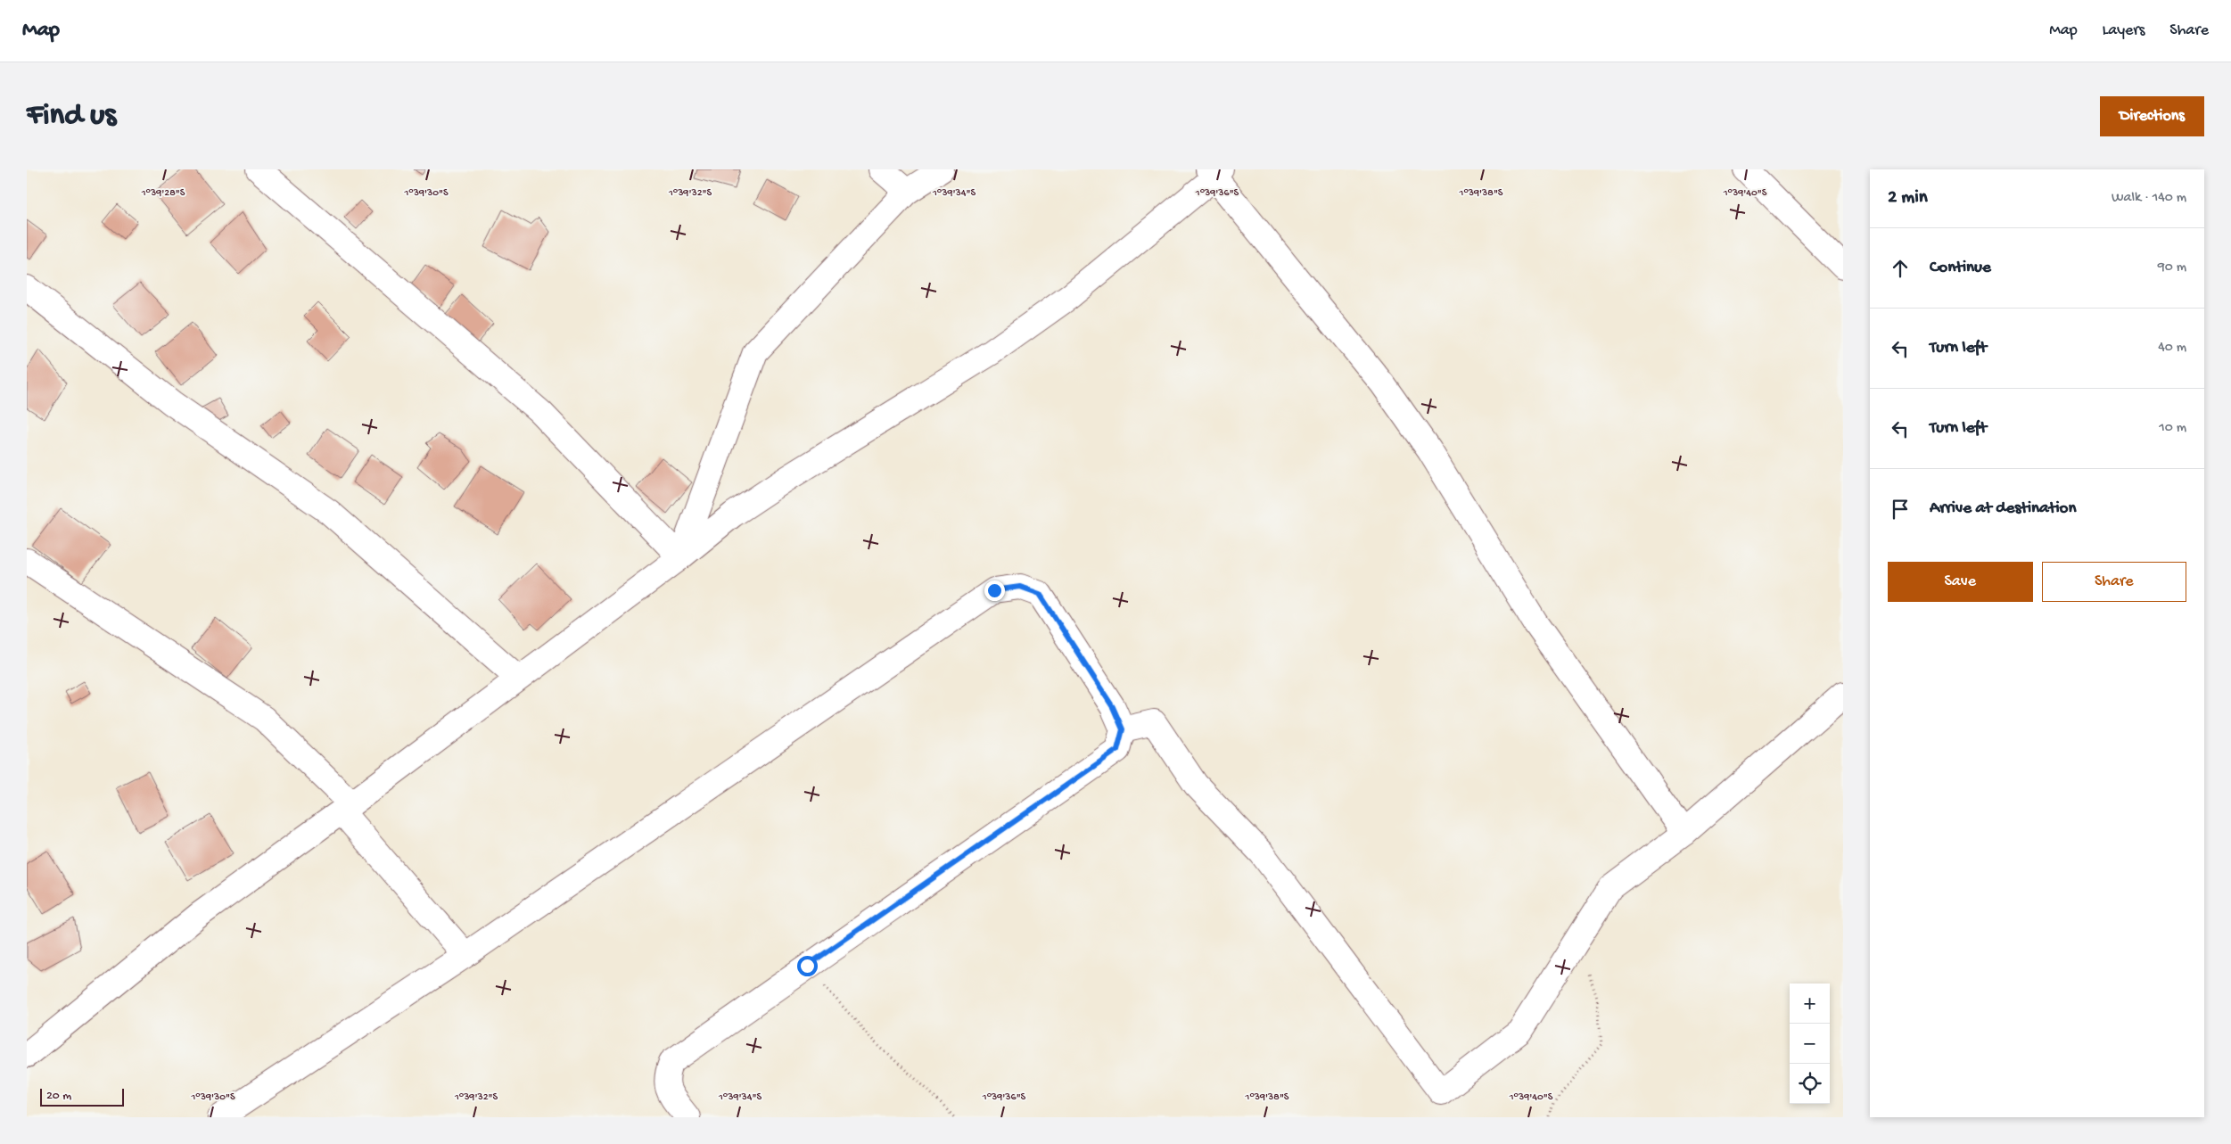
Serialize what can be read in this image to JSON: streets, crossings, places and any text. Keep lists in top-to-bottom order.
{
  "scale_bar": "20 m",
  "page": {
    "header": "Map",
    "nav": ["Map", "Layers", "Share"],
    "buttons": [
      "Directions",
      ["Save", "Share"]
    ],
    "title": "Find us",
    "heading": ["2 min", "Walk · 140 m"],
    "list": [
      ["Continue", "90 m"],
      ["Turn left", "40 m"],
      ["Turn left", "10 m"],
      "Arrive at destination"
    ],
    "map_buttons": ["+", "−"],
    "scale": "20 m"
  },
  "coordinates": [
    "1°39'28\"S",
    "1°39'30\"S",
    "1°39'32\"S",
    "1°39'34\"S",
    "1°39'36\"S",
    "1°39'40\"S",
    "1°39'38\"S"
  ]
}
